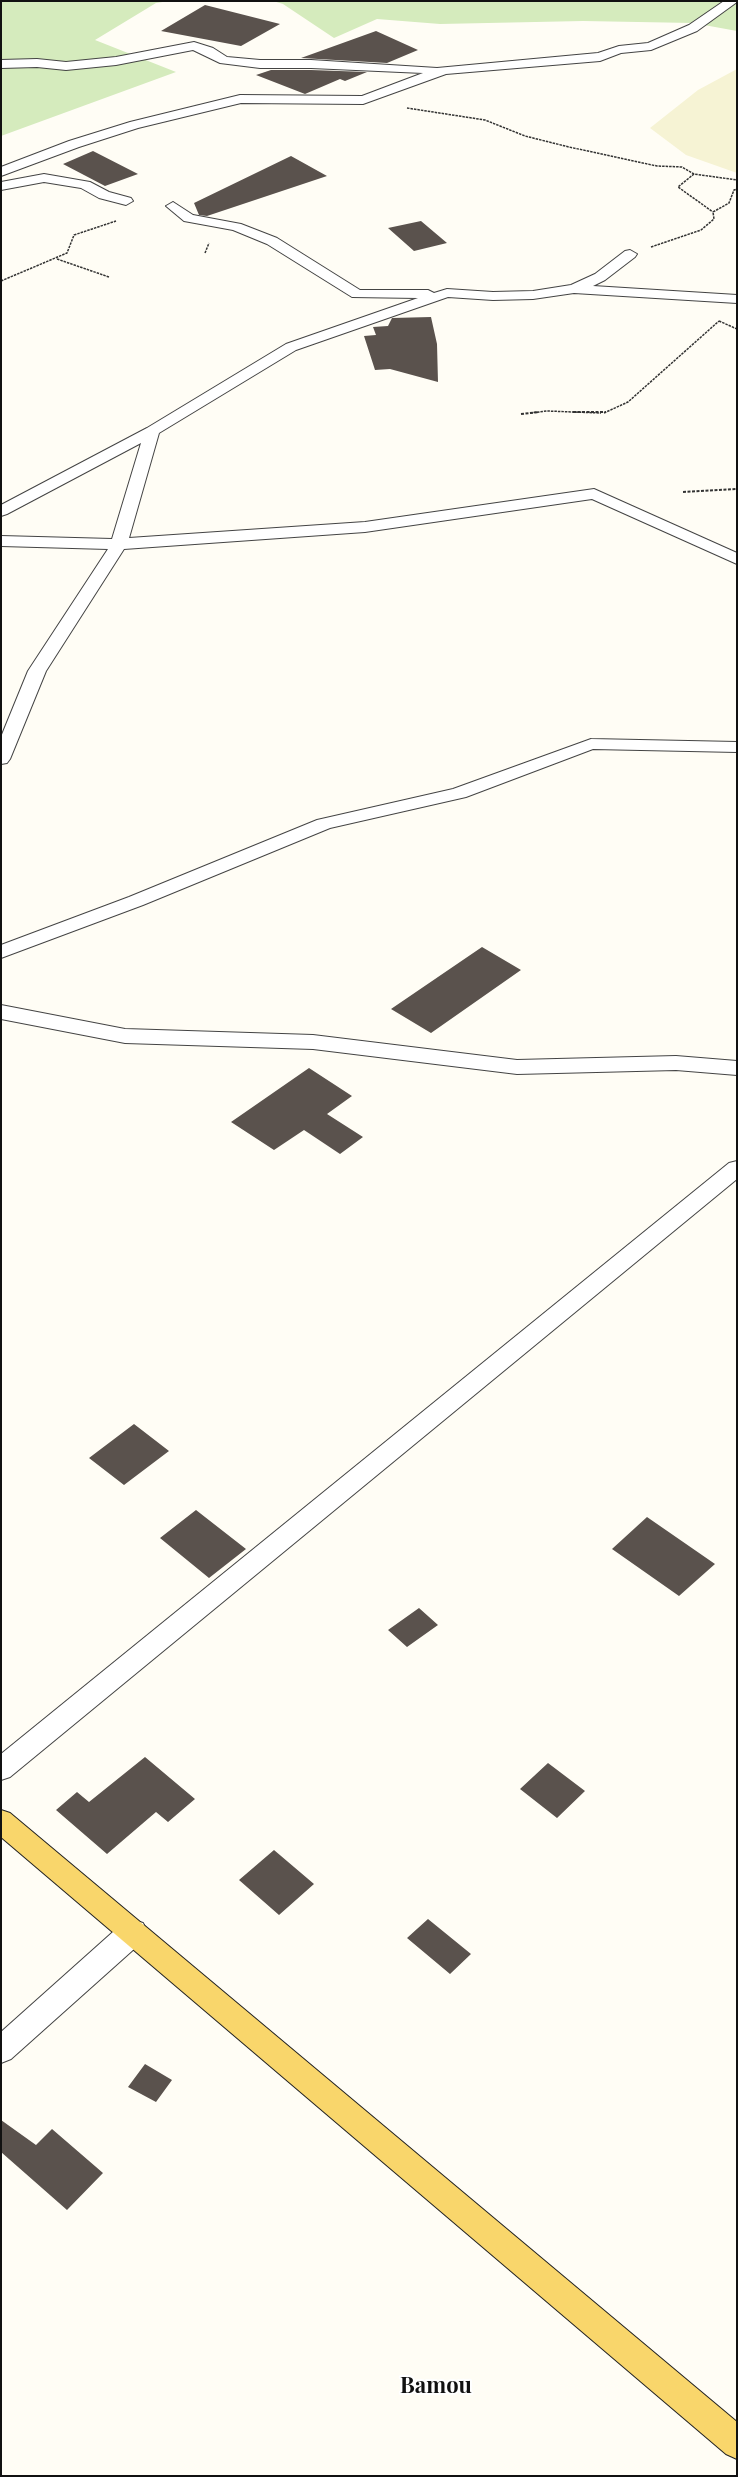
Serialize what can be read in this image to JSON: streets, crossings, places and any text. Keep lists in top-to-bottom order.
{
  "districts": ["Bamou"]
}
